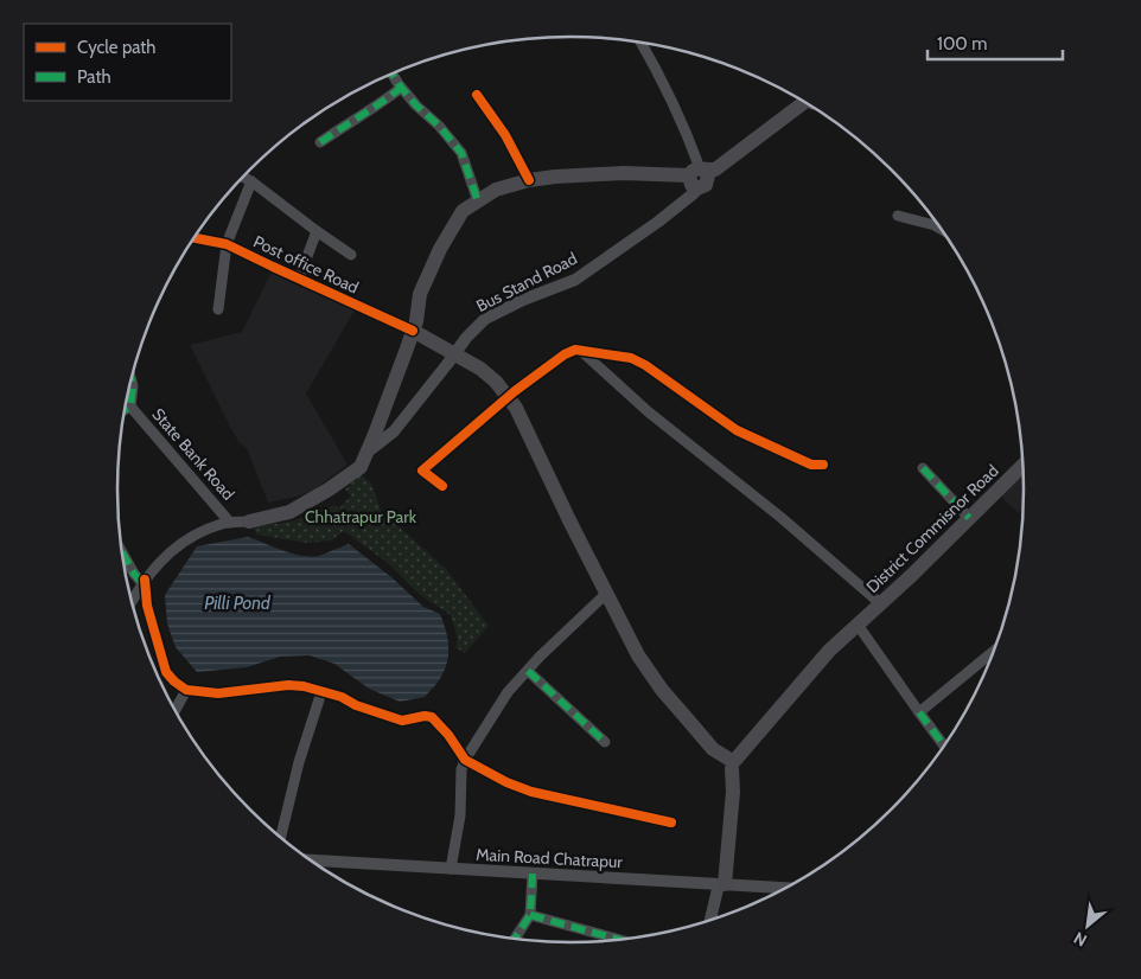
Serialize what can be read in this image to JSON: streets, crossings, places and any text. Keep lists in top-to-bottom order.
{
  "streets": {
    "main road": ["Post office Road", "District Commisnor Road"],
    "street": ["Bus Stand Road", "State Bank Road", "Main Road Chatrapur"]
  },
  "crossings": [
    ["Post office Road", "Bus Stand Road"],
    ["Post office Road", "District Commisnor Road"]
  ],
  "water": ["Pilli Pond"],
  "parks": ["Chhatrapur Park"],
  "legend": ["Cycle path", "Path"],
  "scale_bar": "100 m",
  "north": "bottom left"
}
